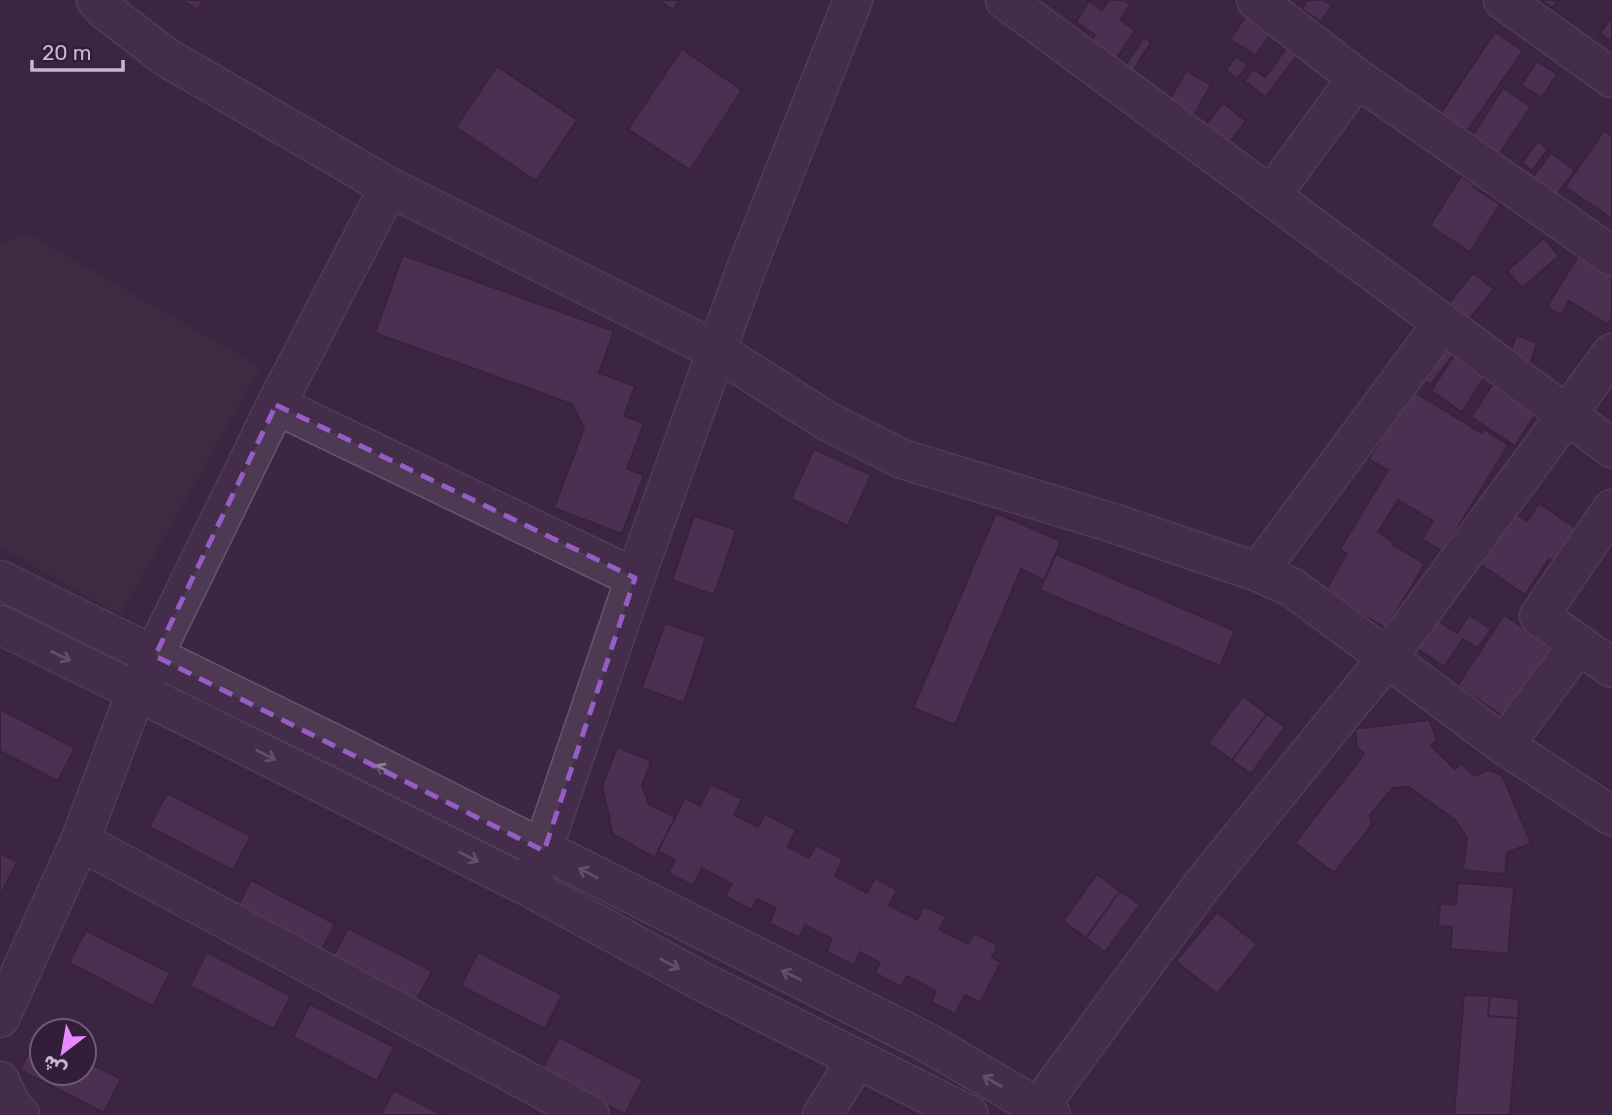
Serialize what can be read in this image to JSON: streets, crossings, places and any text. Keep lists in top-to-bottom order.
{
  "scale_bar": "20 m",
  "north": "bottom left"
}
